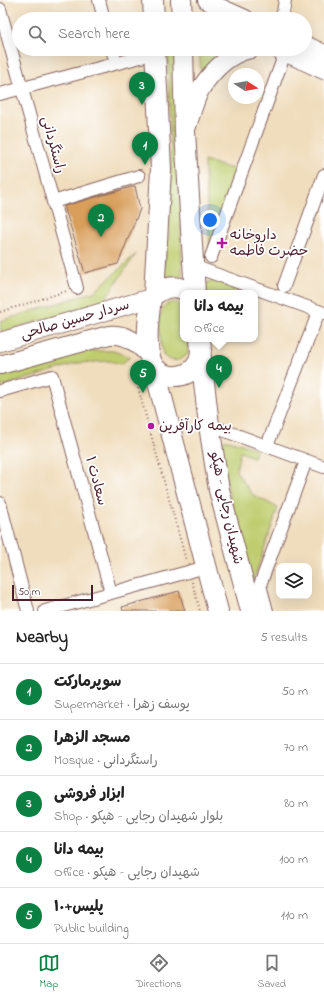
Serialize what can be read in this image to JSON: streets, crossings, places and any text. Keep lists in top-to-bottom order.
{
  "streets": {
    "main road": ["سردار حسین صالحی", "شهیدان رجایی - هپکو"],
    "street": ["راستگردانی", "سعادت ۱"]
  },
  "places": {
    "health": ["داروخانه حضرت فاطمه"],
    "other": ["بیمه کارآفرین"]
  },
  "scale_bar": "50 m",
  "north": "right",
  "page": {
    "search": "Search here",
    "pins": [
      "3",
      "1",
      "2",
      "4",
      "5"
    ],
    "popup": ["بیمه دانا", "Office"],
    "scale": "50 m",
    "heading": ["Nearby", "5 results"],
    "list": [
      {
        "mark": "1",
        "name": "سوپرمارکت",
        "note": "Supermarket · یوسف زهرا",
        "value": "50 m"
      },
      {
        "mark": "2",
        "name": "مسجد الزهرا",
        "note": "Mosque · راستگردانی",
        "value": "70 m"
      },
      {
        "mark": "3",
        "name": "ابزار فروشی",
        "note": "Shop · بلوار شهیدان رجایی - هپکو",
        "value": "80 m"
      },
      {
        "mark": "4",
        "name": "بیمه دانا",
        "note": "Office · شهیدان رجایی - هپکو",
        "value": "100 m"
      },
      {
        "mark": "5",
        "name": "پلیس+۱۰",
        "note": "Public building",
        "value": "110 m"
      }
    ],
    "nav": ["Map", "Directions", "Saved"]
  }
}
